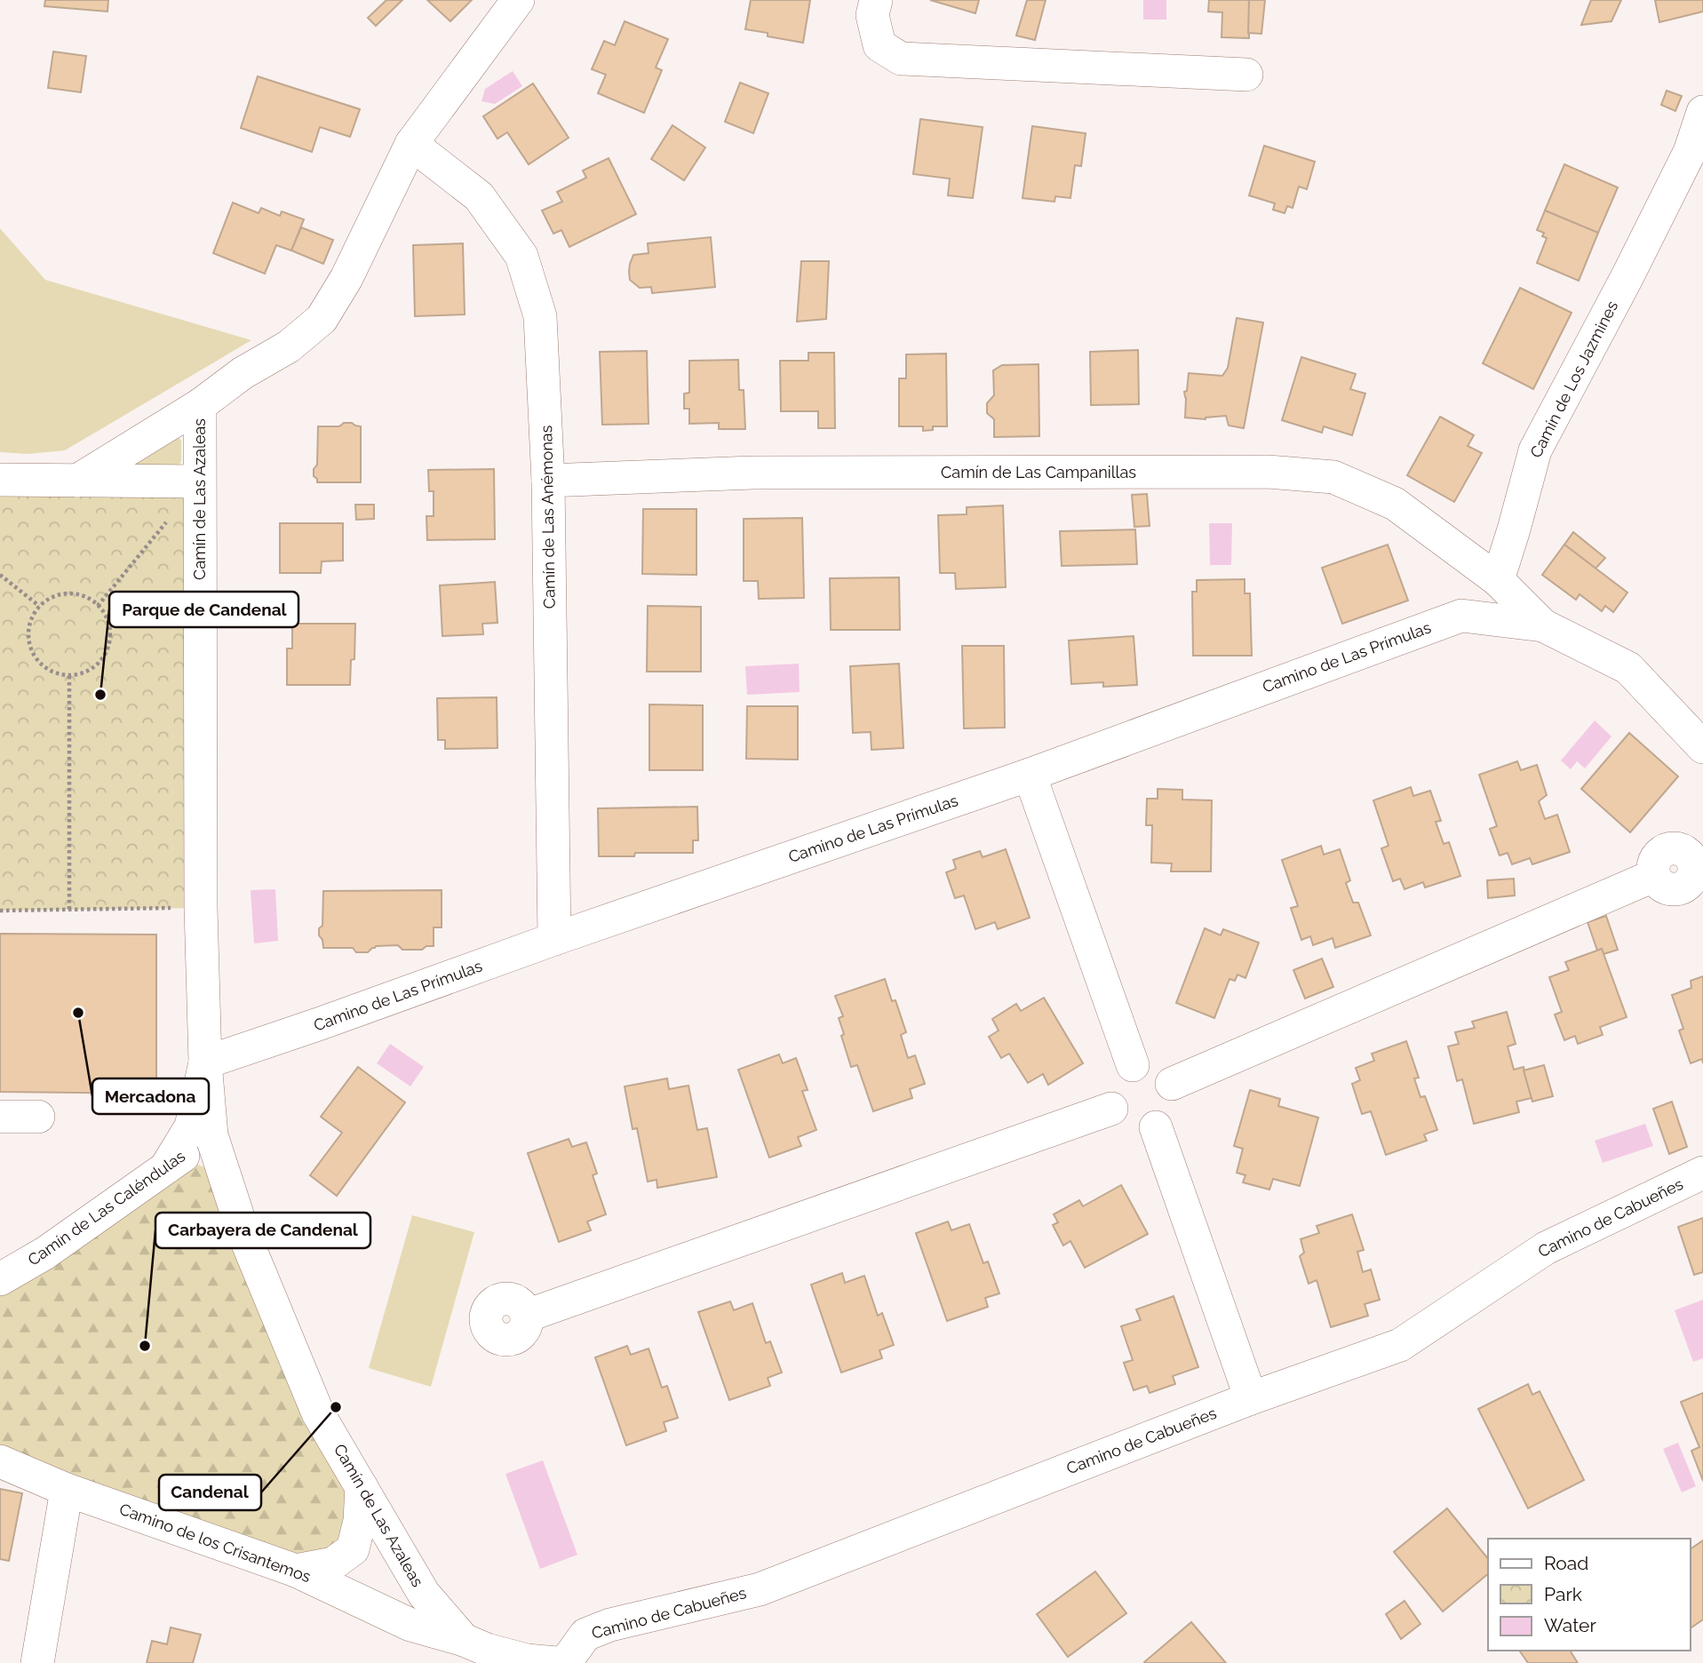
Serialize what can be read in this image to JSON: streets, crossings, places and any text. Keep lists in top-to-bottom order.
{
  "streets": {
    "street": [
      "Camín de Los Jazmines",
      "Camín de Las Campanillas",
      "Camín de Las Azaleas",
      "Camín de Las Anémonas",
      "Camino de Las Prímulas",
      "Camín de Las Caléndulas",
      "Camino de Cabueñes",
      "Camino de los Crisantemos"
    ]
  },
  "crossings": [
    ["Camín de Los Jazmines", "Camín de Las Campanillas"],
    ["Camín de Las Campanillas", "Camín de Las Anémonas"],
    ["Camín de Las Azaleas", "Camín de Las Anémonas"],
    ["Camín de Las Azaleas", "Camino de Las Prímulas"],
    ["Camín de Las Azaleas", "Camín de Las Caléndulas"],
    ["Camín de Las Azaleas", "Camino de los Crisantemos"],
    ["Camín de Las Anémonas", "Camino de Las Prímulas"]
  ],
  "places": [
    "Parque de Candenal",
    "Mercadona",
    "Carbayera de Candenal",
    "Candenal"
  ],
  "legend": ["Road", "Park", "Water"]
}
